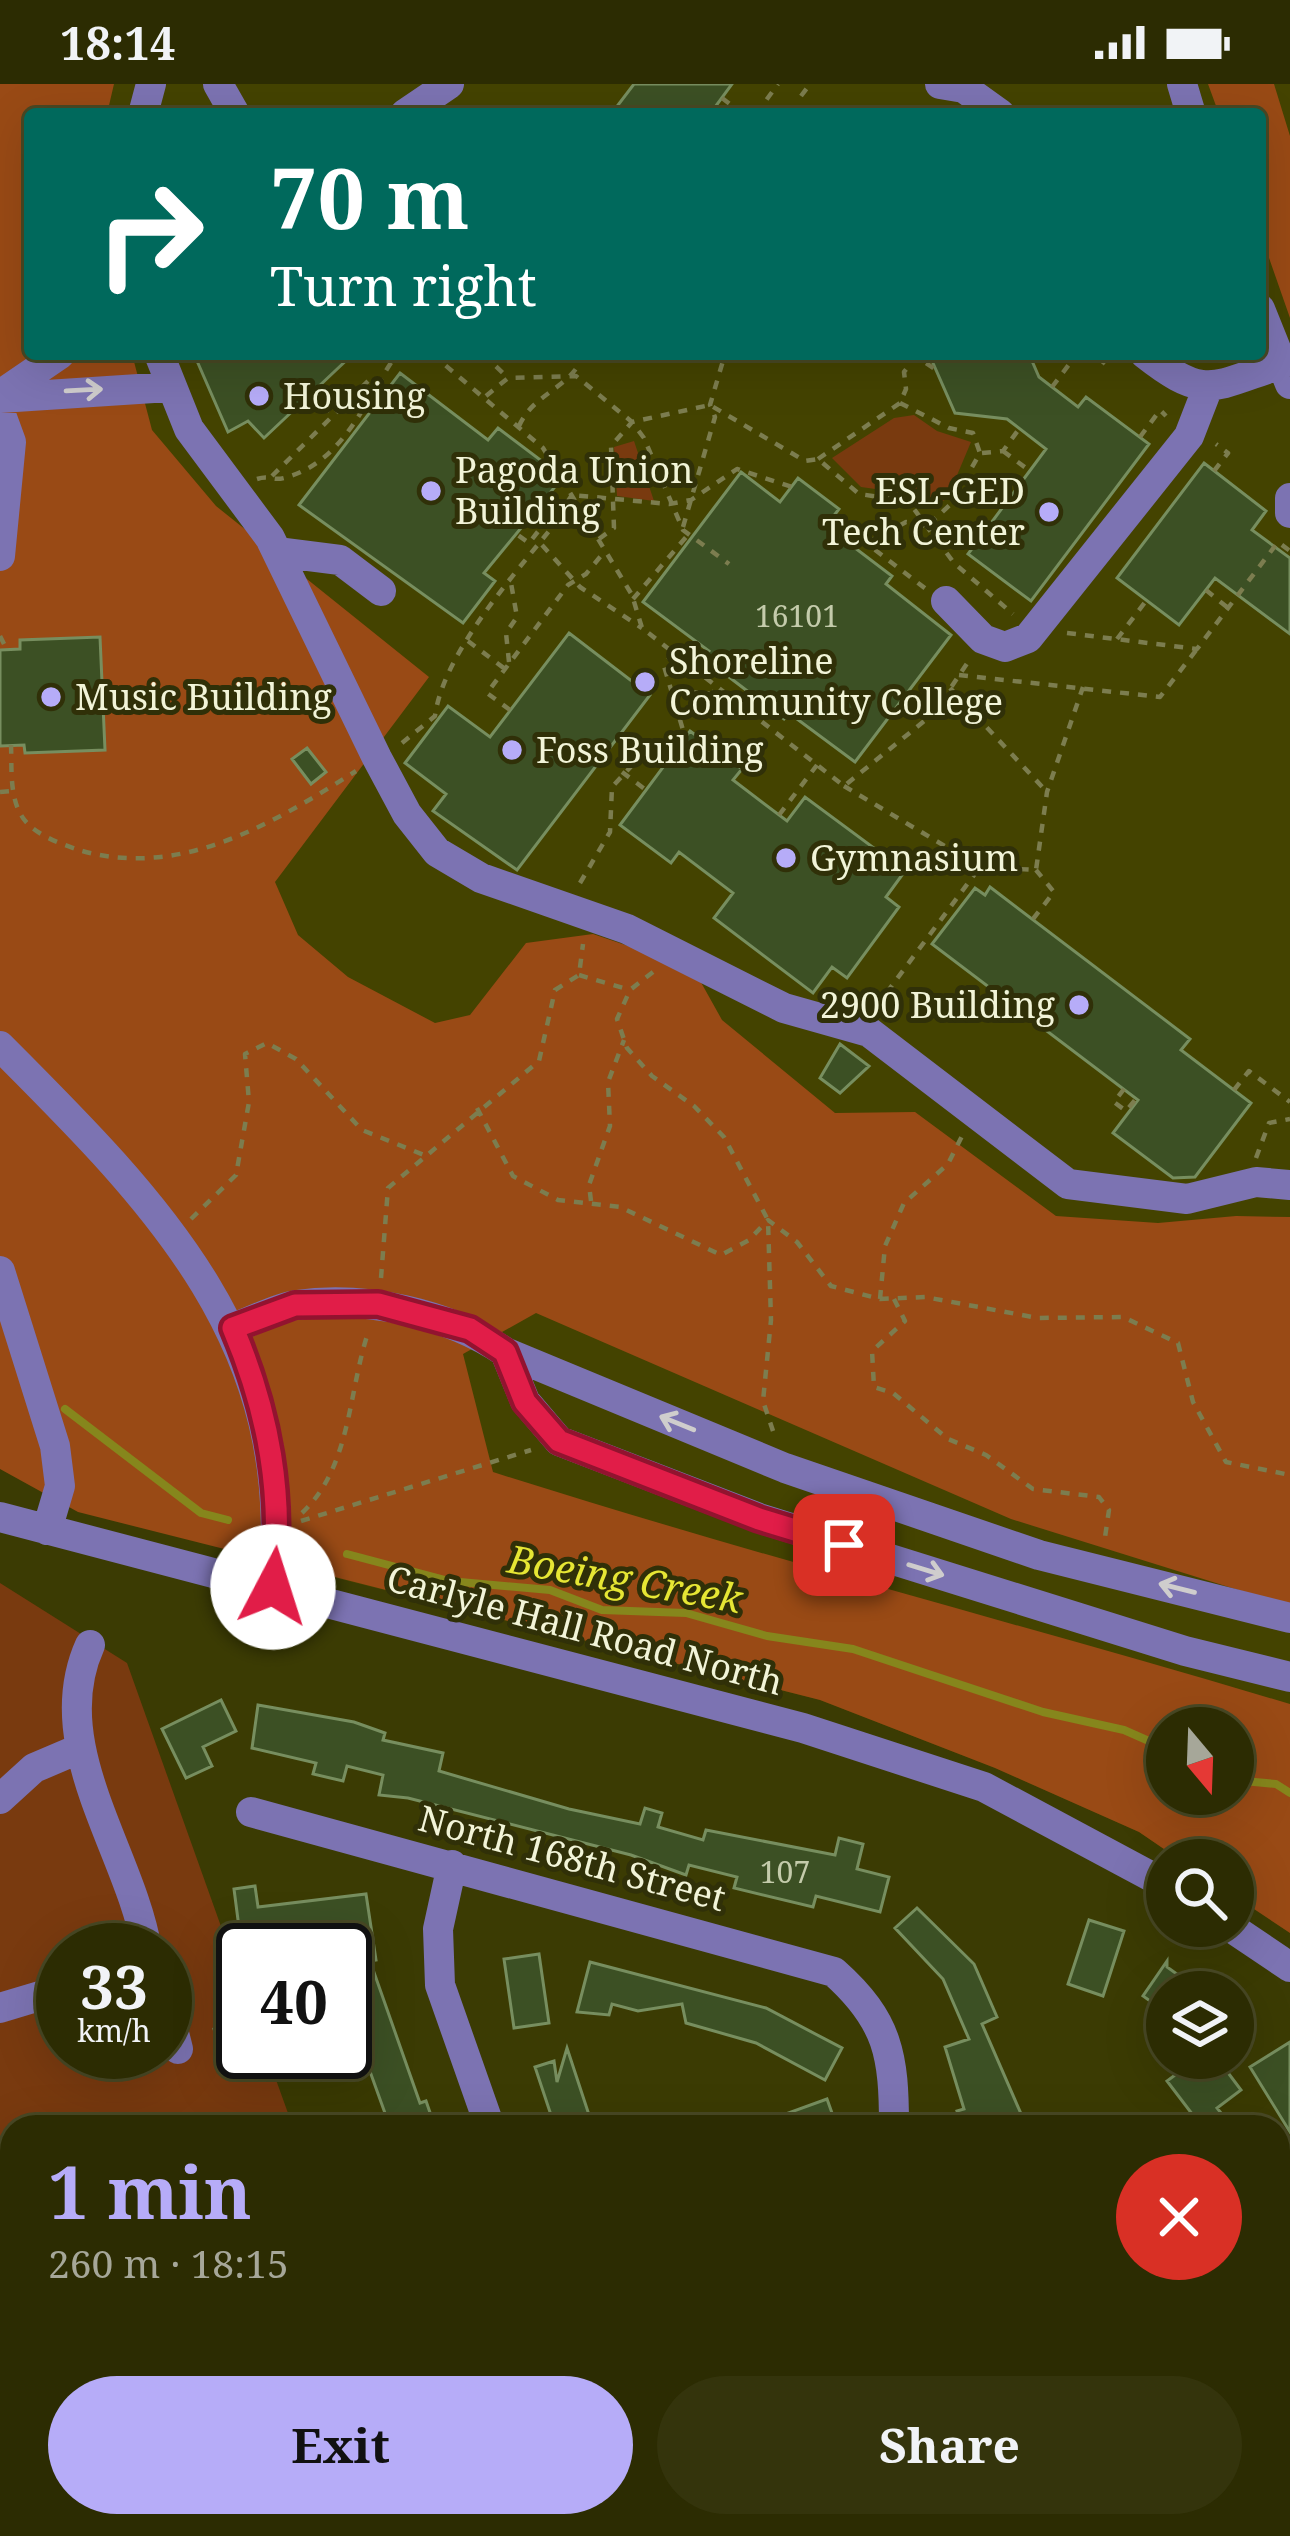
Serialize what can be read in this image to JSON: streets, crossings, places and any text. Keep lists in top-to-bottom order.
{
  "streets": {
    "street": ["Carlyle Hall Road North", "North 168th Street"]
  },
  "water": ["Boeing Creek"],
  "places": [
    "Housing",
    "Pagoda Union Building",
    "ESL-GED Tech Center",
    "Shoreline Community College",
    "Music Building",
    "Foss Building",
    "Gymnasium",
    "2900 Building"
  ],
  "house_numbers": ["16101", "107"],
  "north": "bottom",
  "page": {
    "status": "18:14",
    "turn": ["70 m", "Turn right"],
    "speed": "33 km/h",
    "limit": "40",
    "heading": ["1 min", "260 m · 18:15"],
    "buttons": ["Exit", "Share"]
  }
}
